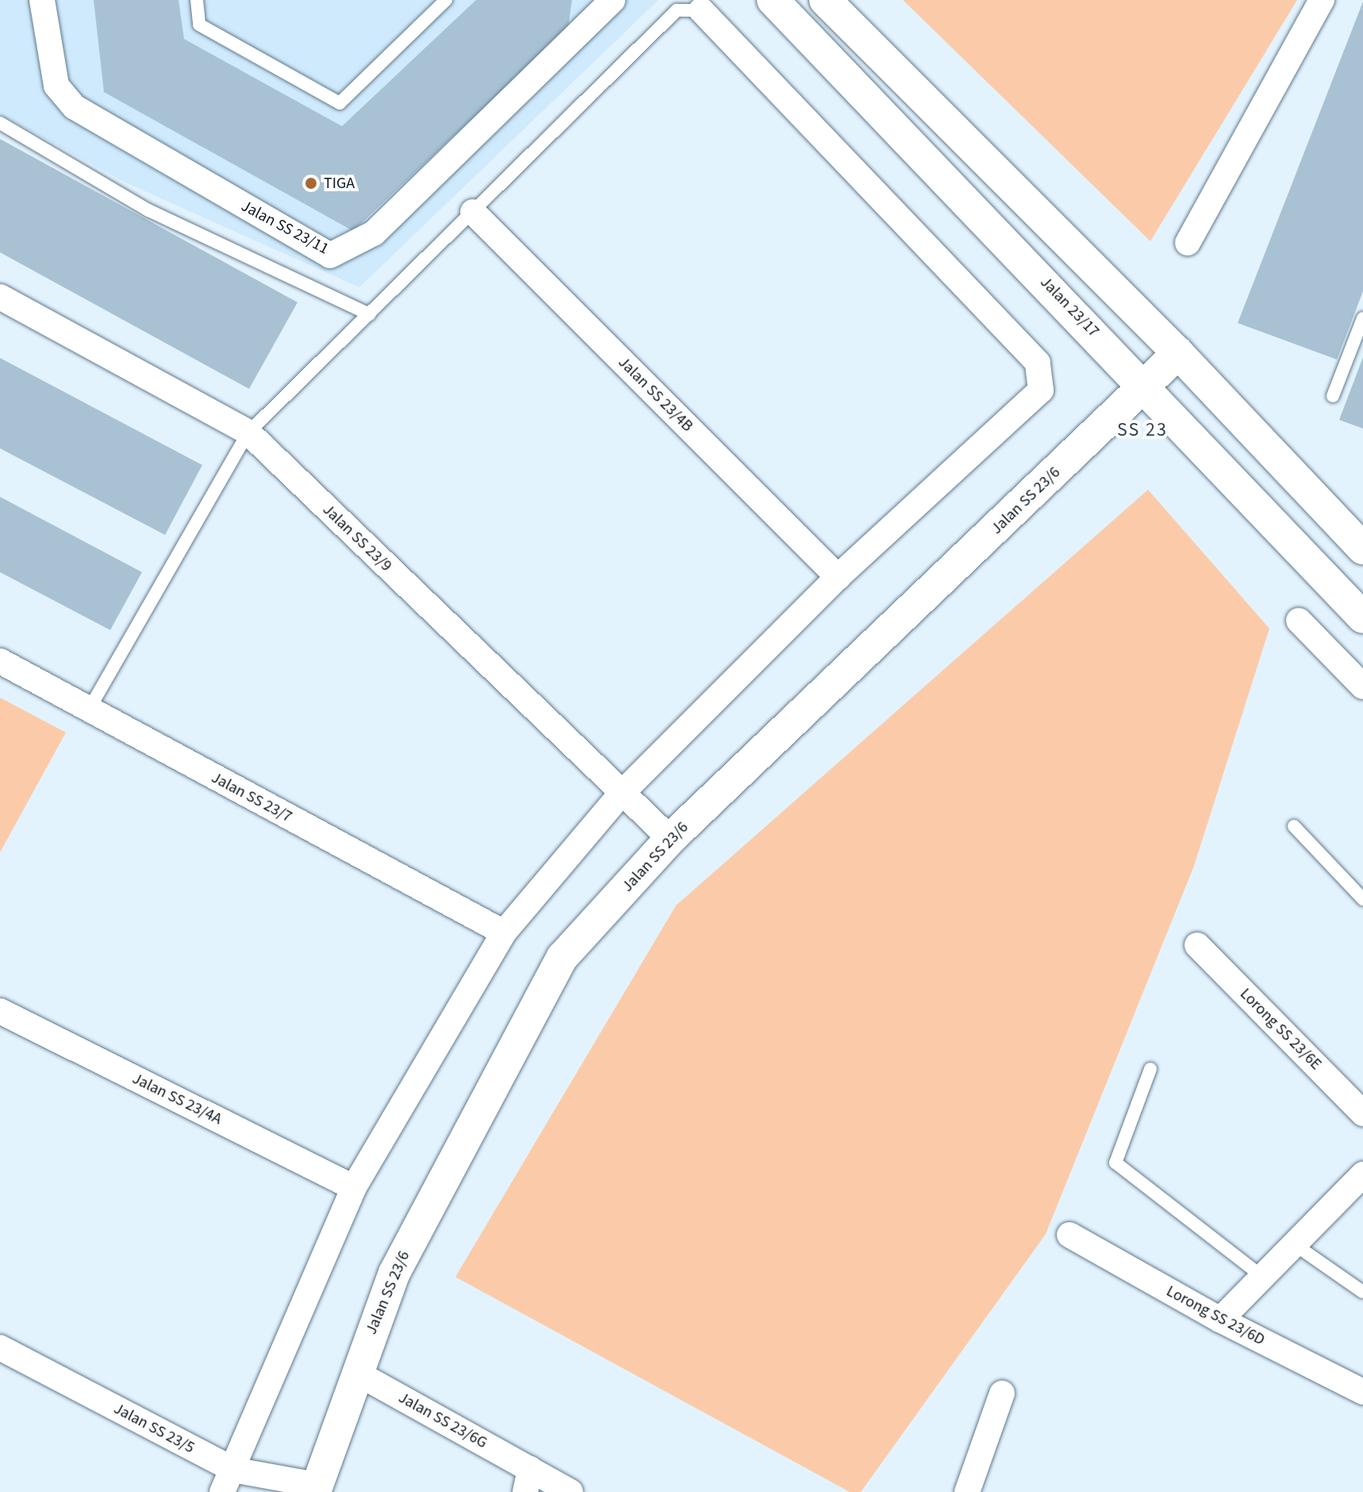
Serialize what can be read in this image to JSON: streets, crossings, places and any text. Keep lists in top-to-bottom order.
{
  "streets": {
    "street": [
      "Jalan SS 23/11",
      "Jalan 23/17",
      "Jalan SS 23/4B",
      "Jalan SS 23/6",
      "Jalan SS 23/9",
      "Jalan SS 23/7",
      "Lorong SS 23/6E",
      "Jalan SS 23/4A",
      "Lorong SS 23/6D",
      "Jalan SS 23/6G",
      "Jalan SS 23/5"
    ]
  },
  "crossings": [
    ["Jalan 23/17", "Jalan SS 23/6"],
    ["Jalan SS 23/6", "Jalan SS 23/9"],
    ["Jalan SS 23/6", "Jalan SS 23/6G"],
    ["Jalan SS 23/6", "Jalan SS 23/5"]
  ],
  "districts": ["SS 23"],
  "places": ["TIGA"]
}
